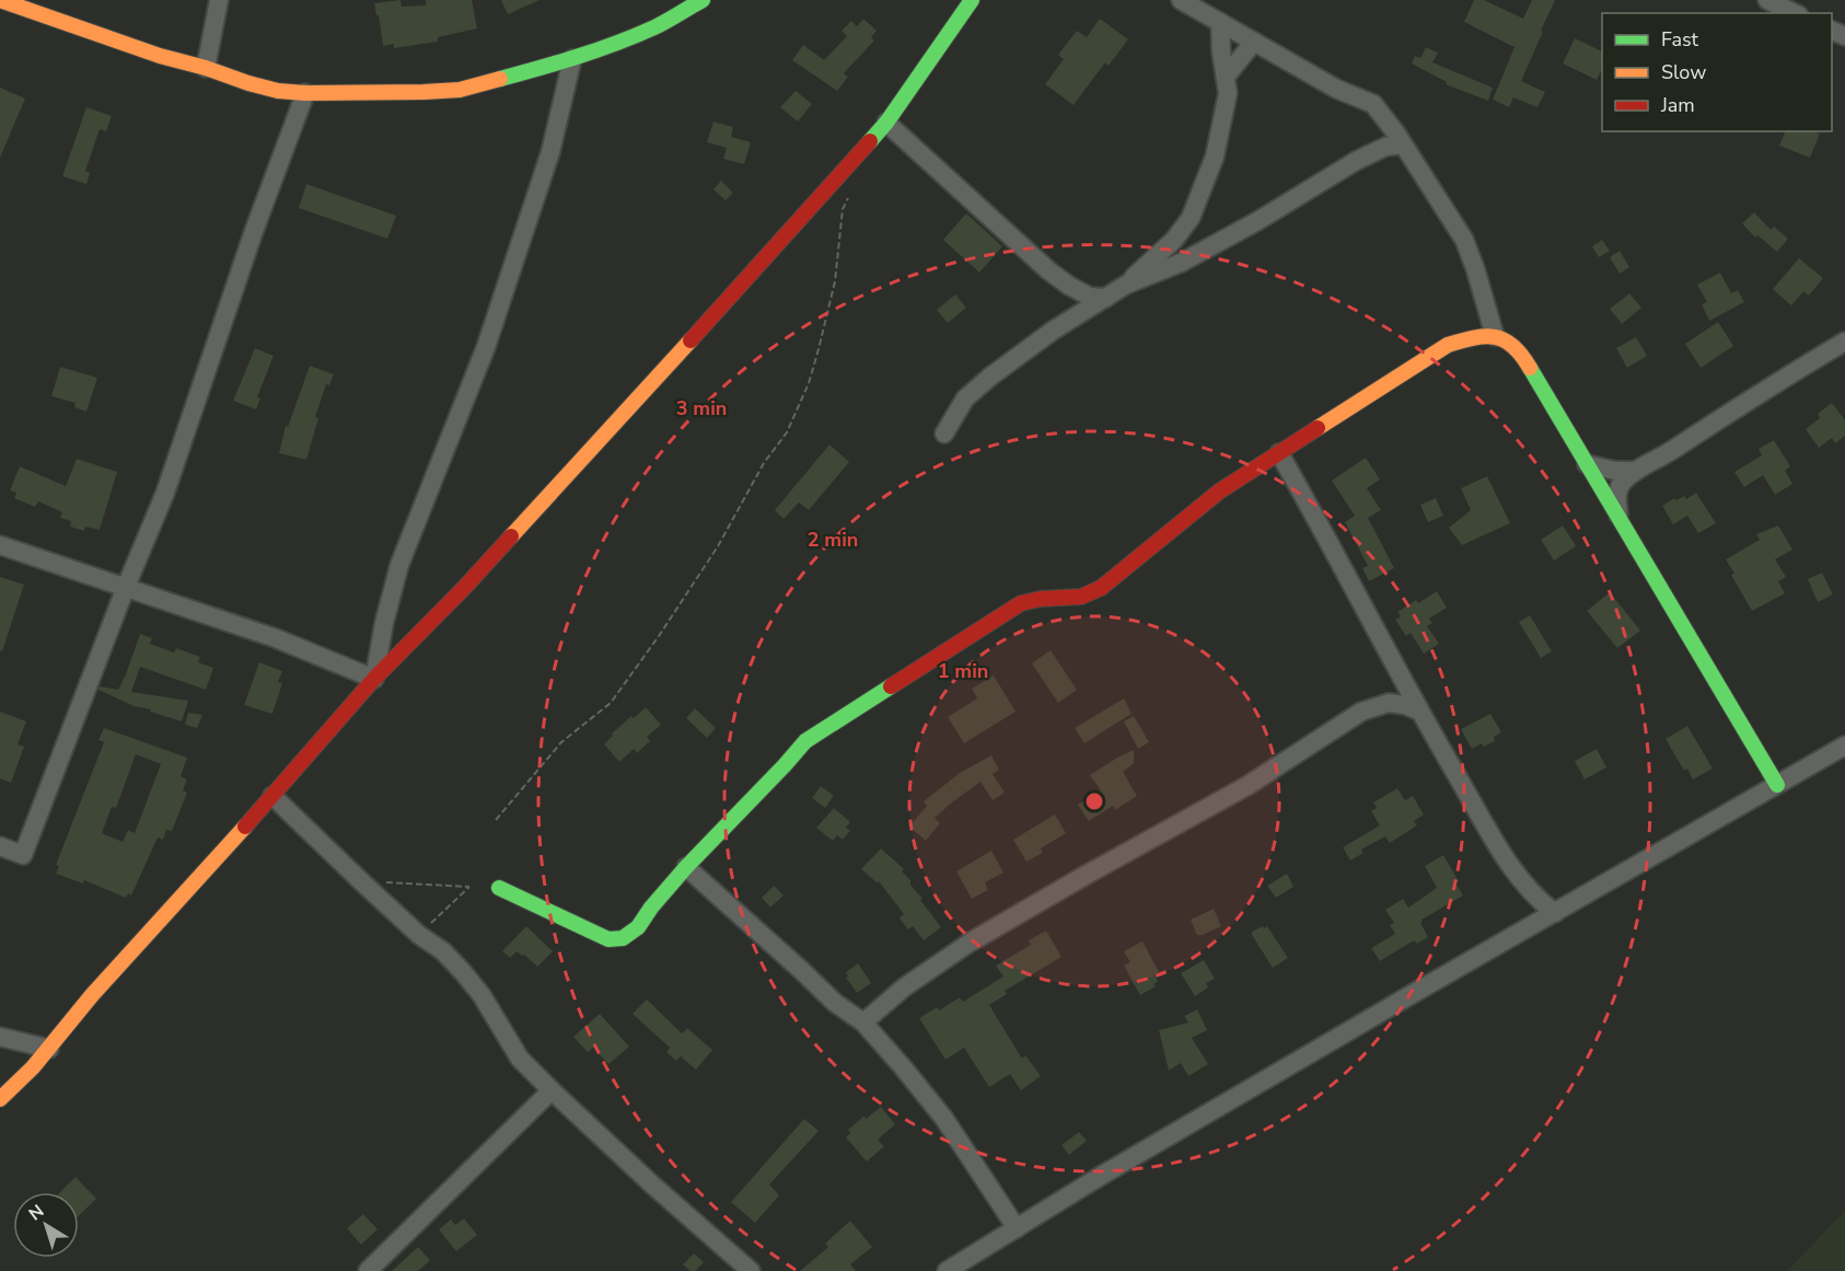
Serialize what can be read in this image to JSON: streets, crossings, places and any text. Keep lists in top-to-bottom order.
{
  "legend": ["Fast", "Slow", "Jam"],
  "north": "top left",
  "rings": ["3 min", "2 min", "1 min"]
}
